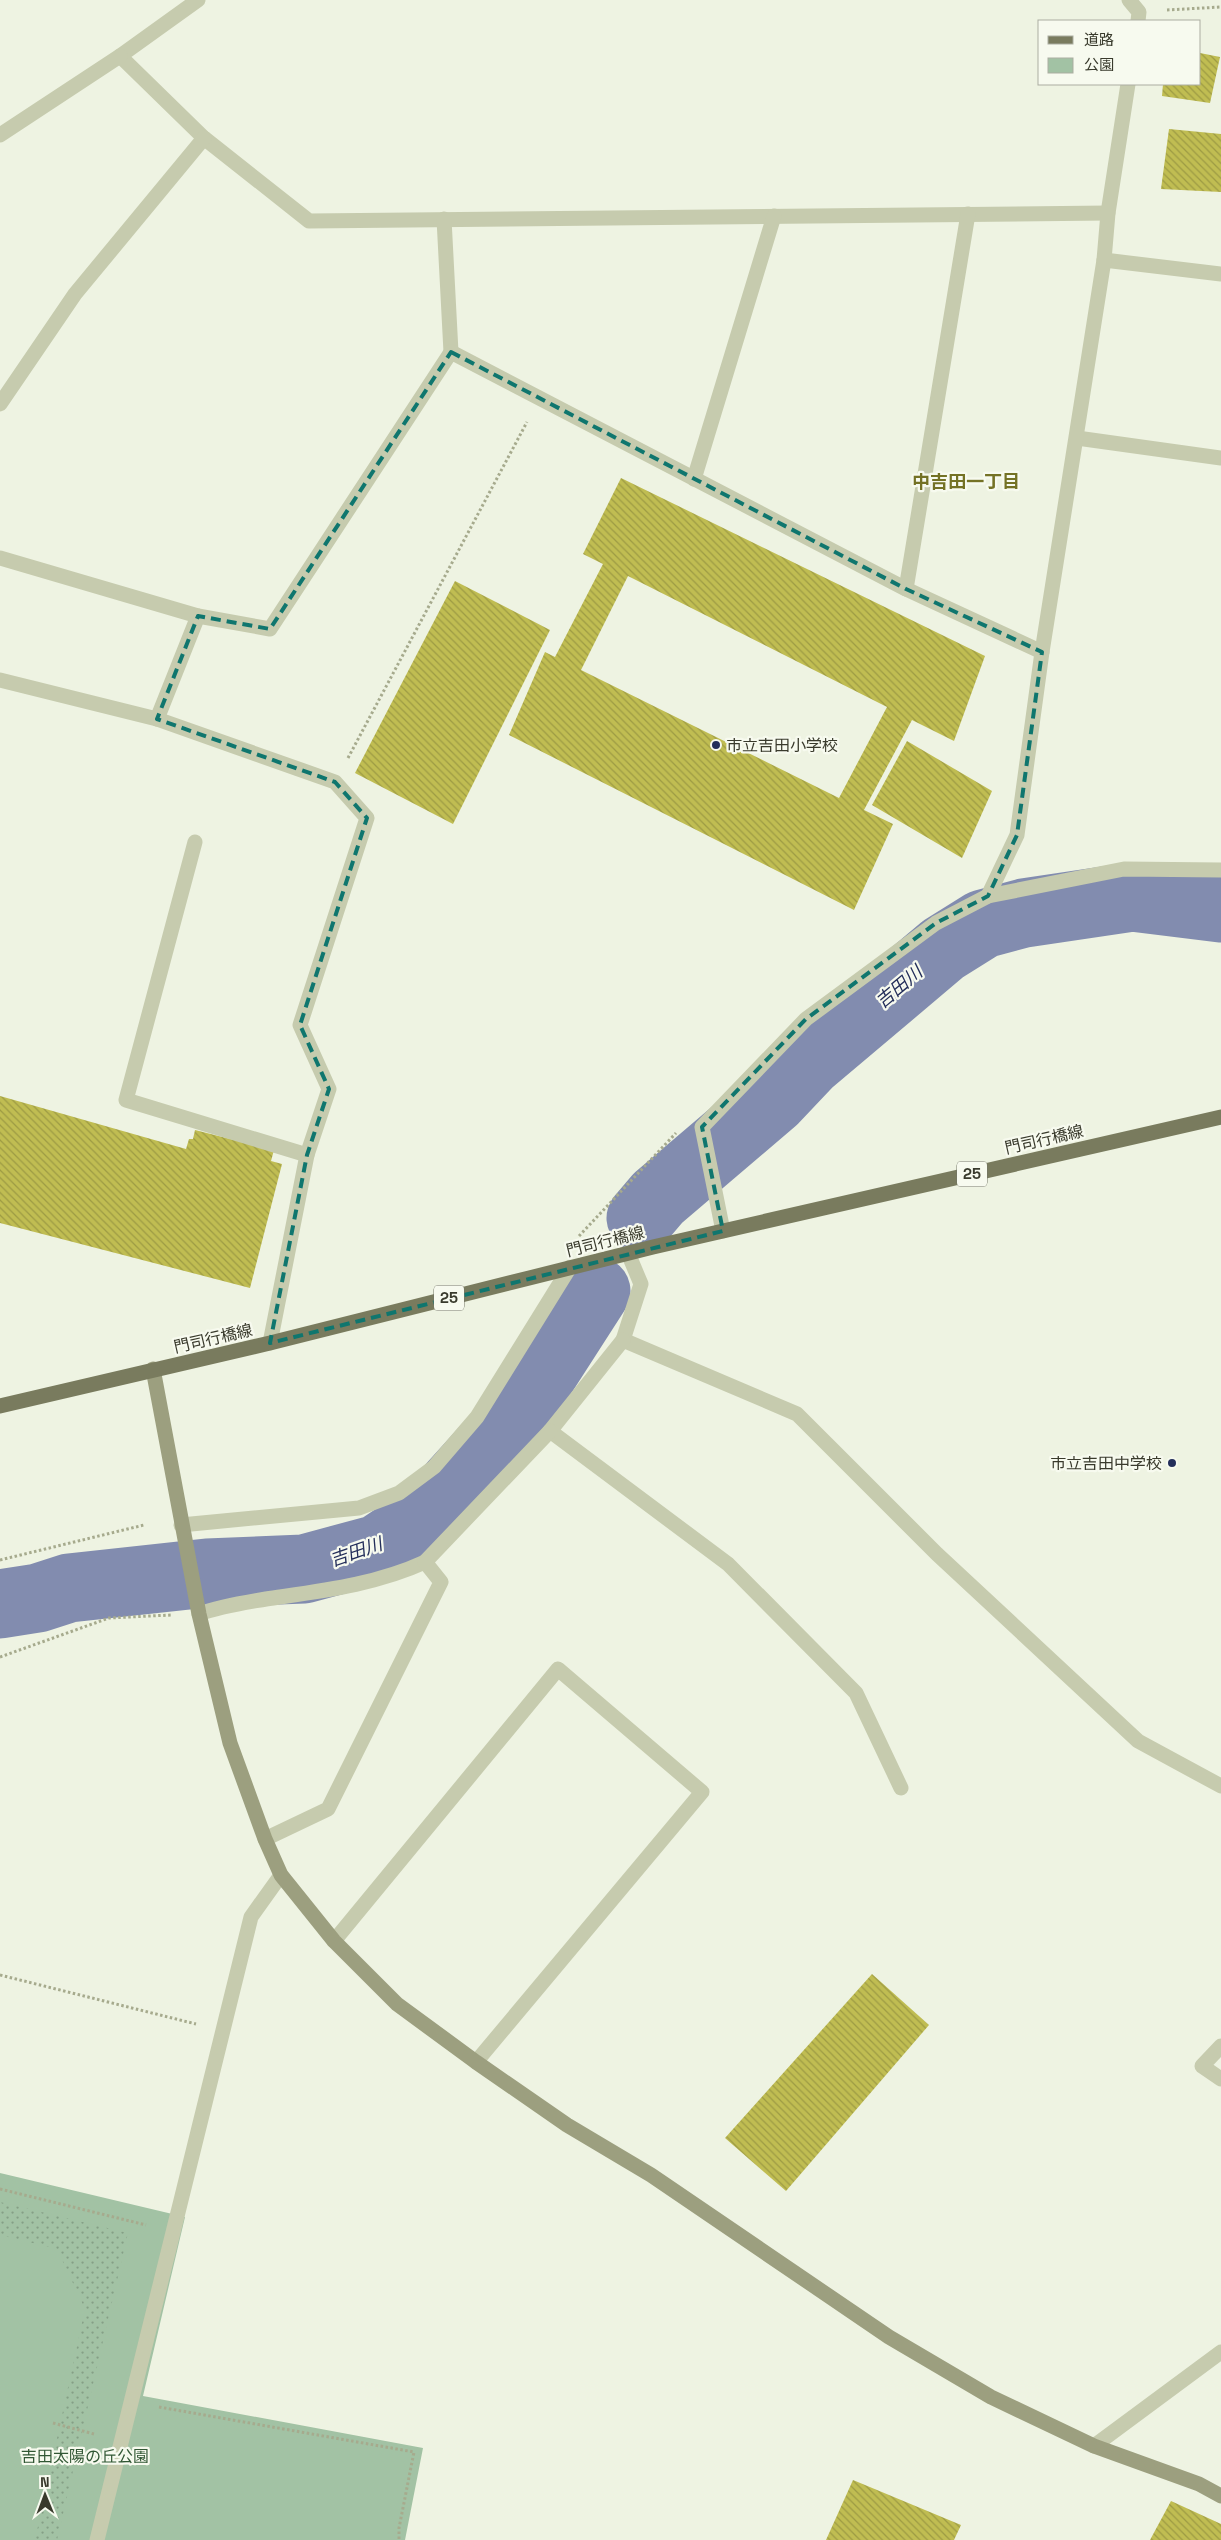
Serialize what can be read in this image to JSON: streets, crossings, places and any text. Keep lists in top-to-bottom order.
{
  "streets": {
    "main road": ["門司行橋線", "25"]
  },
  "districts": ["中吉田一丁目"],
  "water": ["吉田川"],
  "parks": ["吉田太陽の丘公園"],
  "places": ["市立吉田小学校", "市立吉田中学校"],
  "legend": ["道路", "公園"],
  "north": "top"
}
